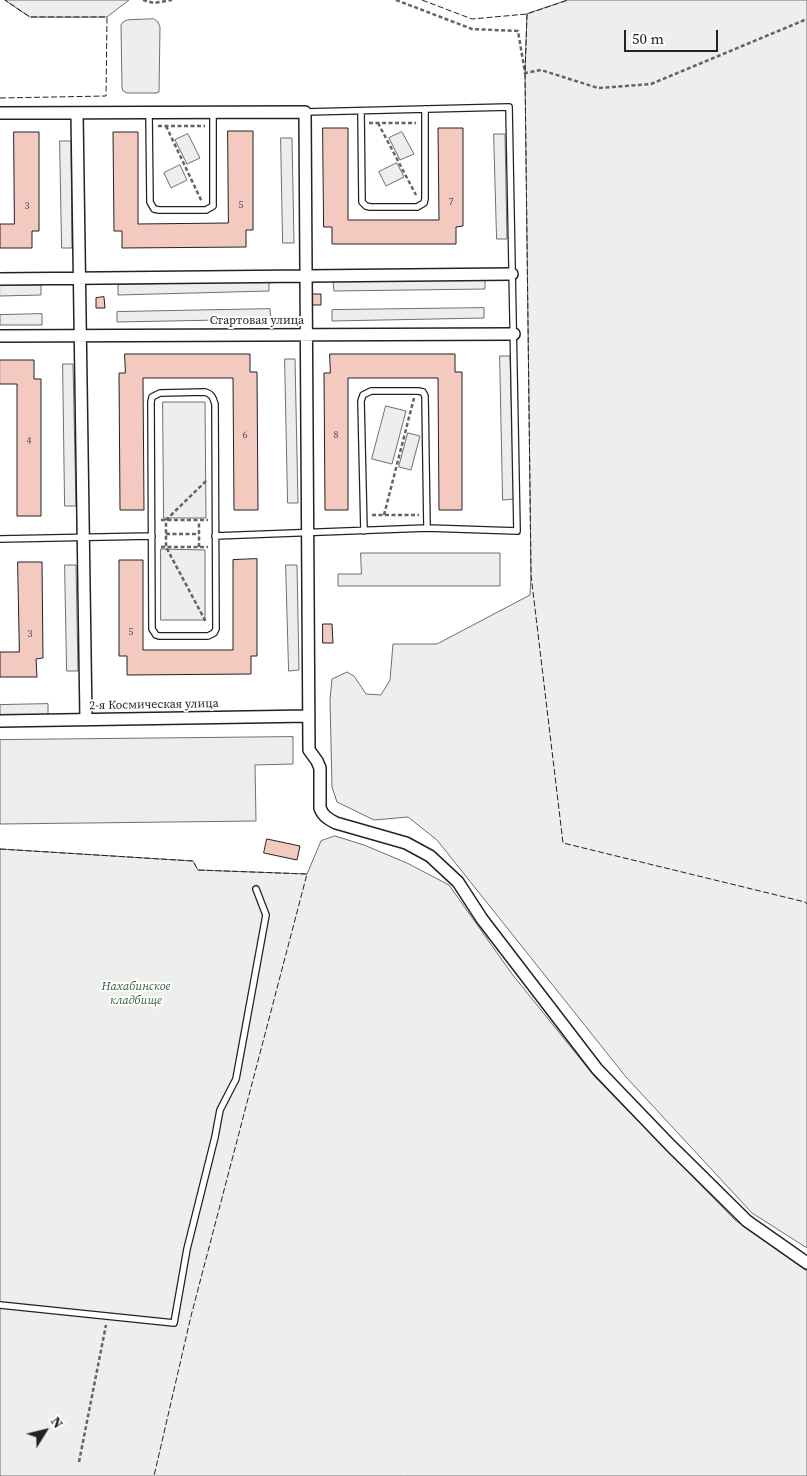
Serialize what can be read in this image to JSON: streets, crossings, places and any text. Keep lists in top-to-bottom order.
{
  "streets": {
    "street": ["Стартовая улица", "2-я Космическая улица"]
  },
  "parks": ["Нахабинское кладбище"],
  "house_numbers": [
    "7",
    "5",
    "3",
    "6",
    "8",
    "4",
    "5",
    "3"
  ],
  "scale_bar": "50 m",
  "north": "top right"
}
